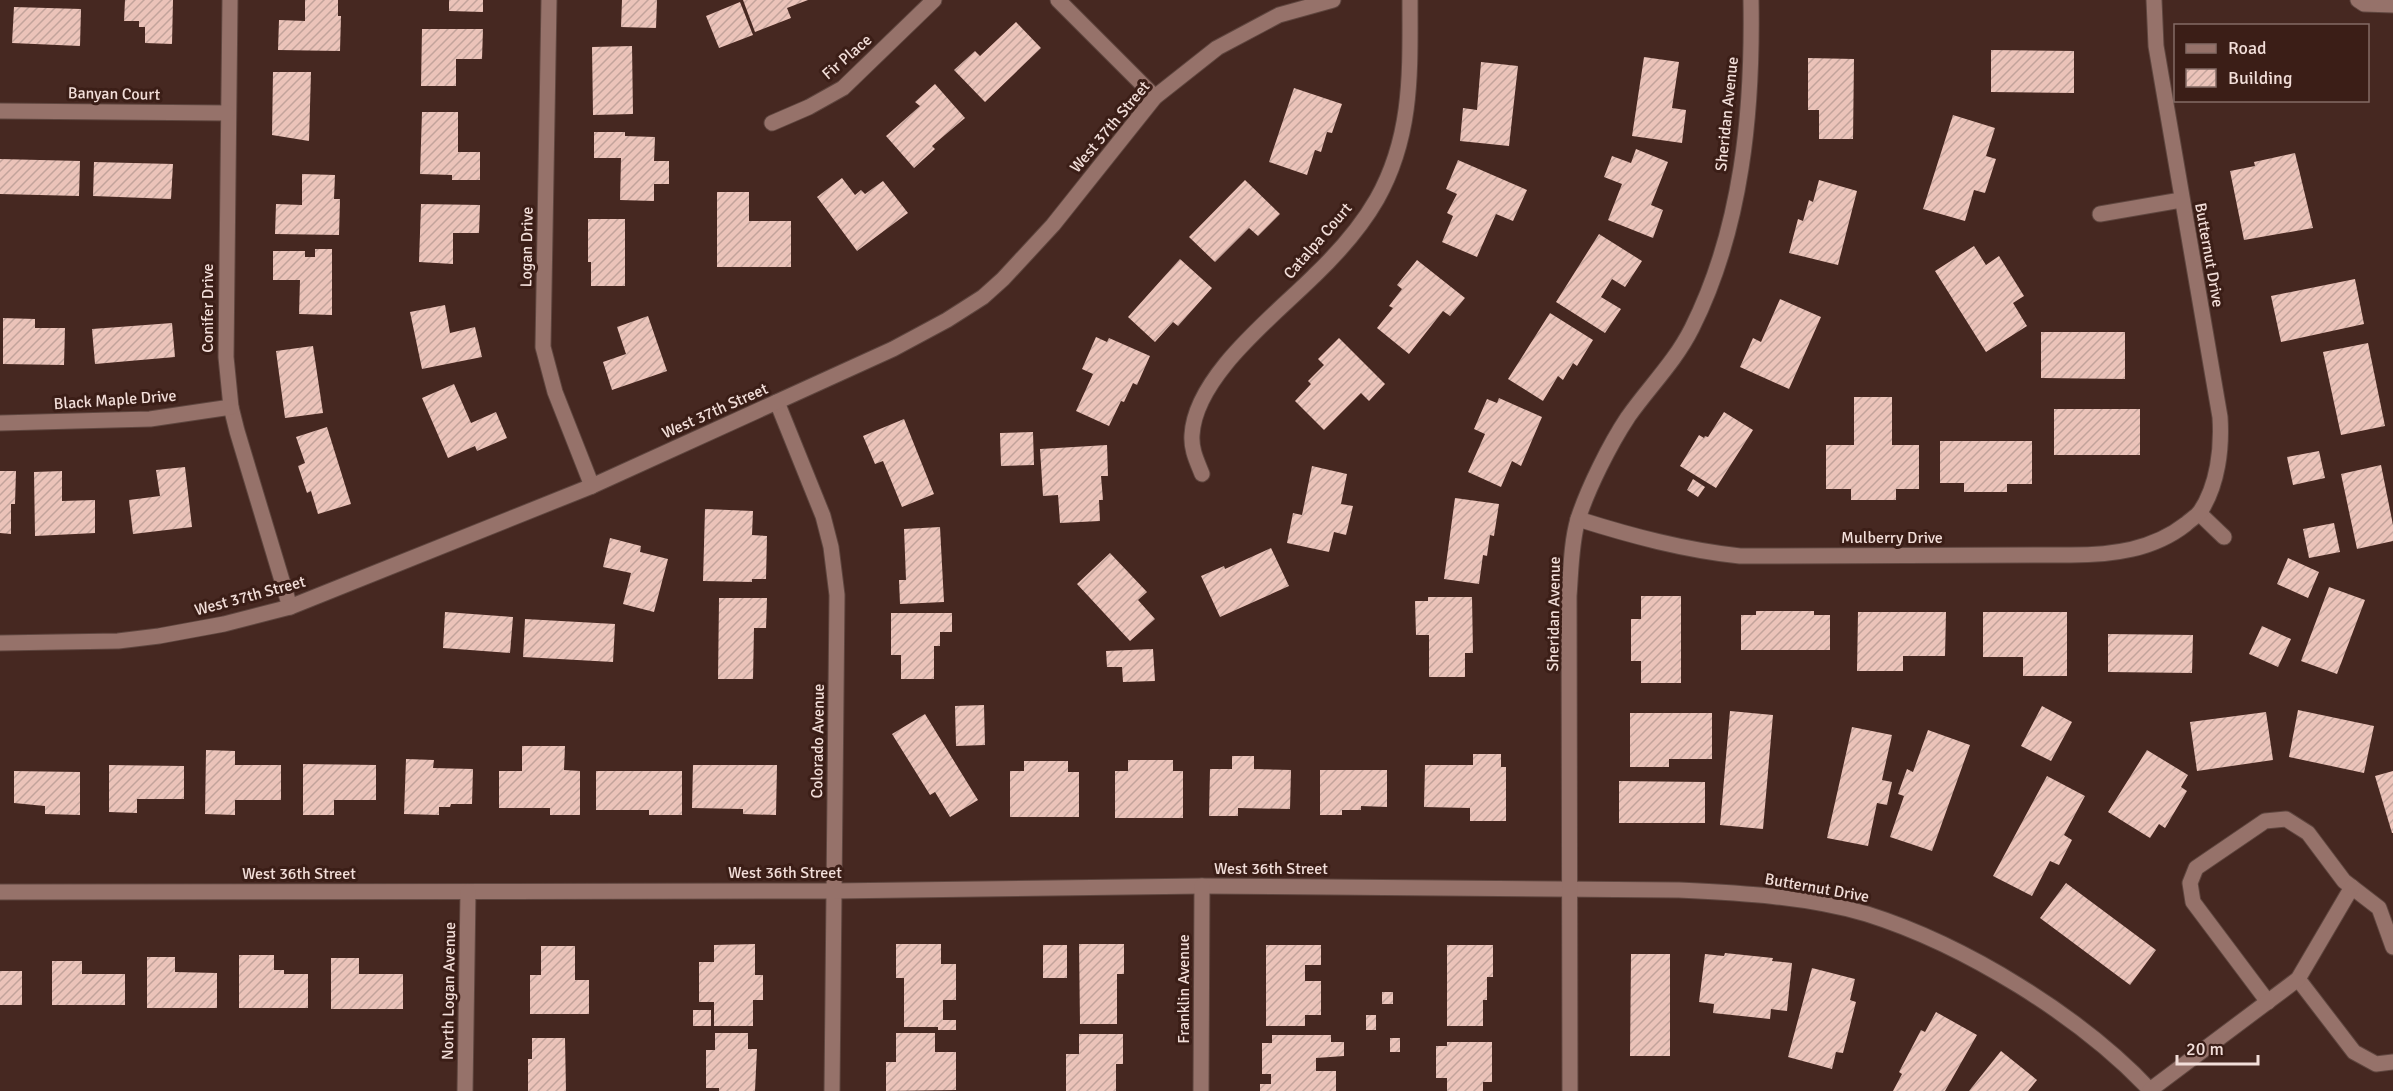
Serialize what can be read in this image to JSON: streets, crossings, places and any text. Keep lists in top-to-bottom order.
{
  "streets": {
    "street": [
      "Fir Place",
      "Banyan Court",
      "Sheridan Avenue",
      "West 37th Street",
      "Catalpa Court",
      "Logan Drive",
      "Butternut Drive",
      "Conifer Drive",
      "Black Maple Drive",
      "Mulberry Drive",
      "Colorado Avenue",
      "West 36th Street",
      "Franklin Avenue",
      "North Logan Avenue"
    ]
  },
  "crossings": [
    ["Banyan Court", "Conifer Drive"],
    ["Sheridan Avenue", "Butternut Drive"],
    ["Sheridan Avenue", "Mulberry Drive"],
    ["Sheridan Avenue", "West 36th Street"],
    ["West 37th Street", "Logan Drive"],
    ["West 37th Street", "Conifer Drive"],
    ["West 37th Street", "Colorado Avenue"],
    ["Butternut Drive", "Mulberry Drive"],
    ["Butternut Drive", "West 36th Street"],
    ["Conifer Drive", "Black Maple Drive"],
    ["Colorado Avenue", "West 36th Street"],
    ["West 36th Street", "Franklin Avenue"],
    ["West 36th Street", "North Logan Avenue"]
  ],
  "legend": ["Road", "Building"],
  "scale_bar": "20 m"
}
